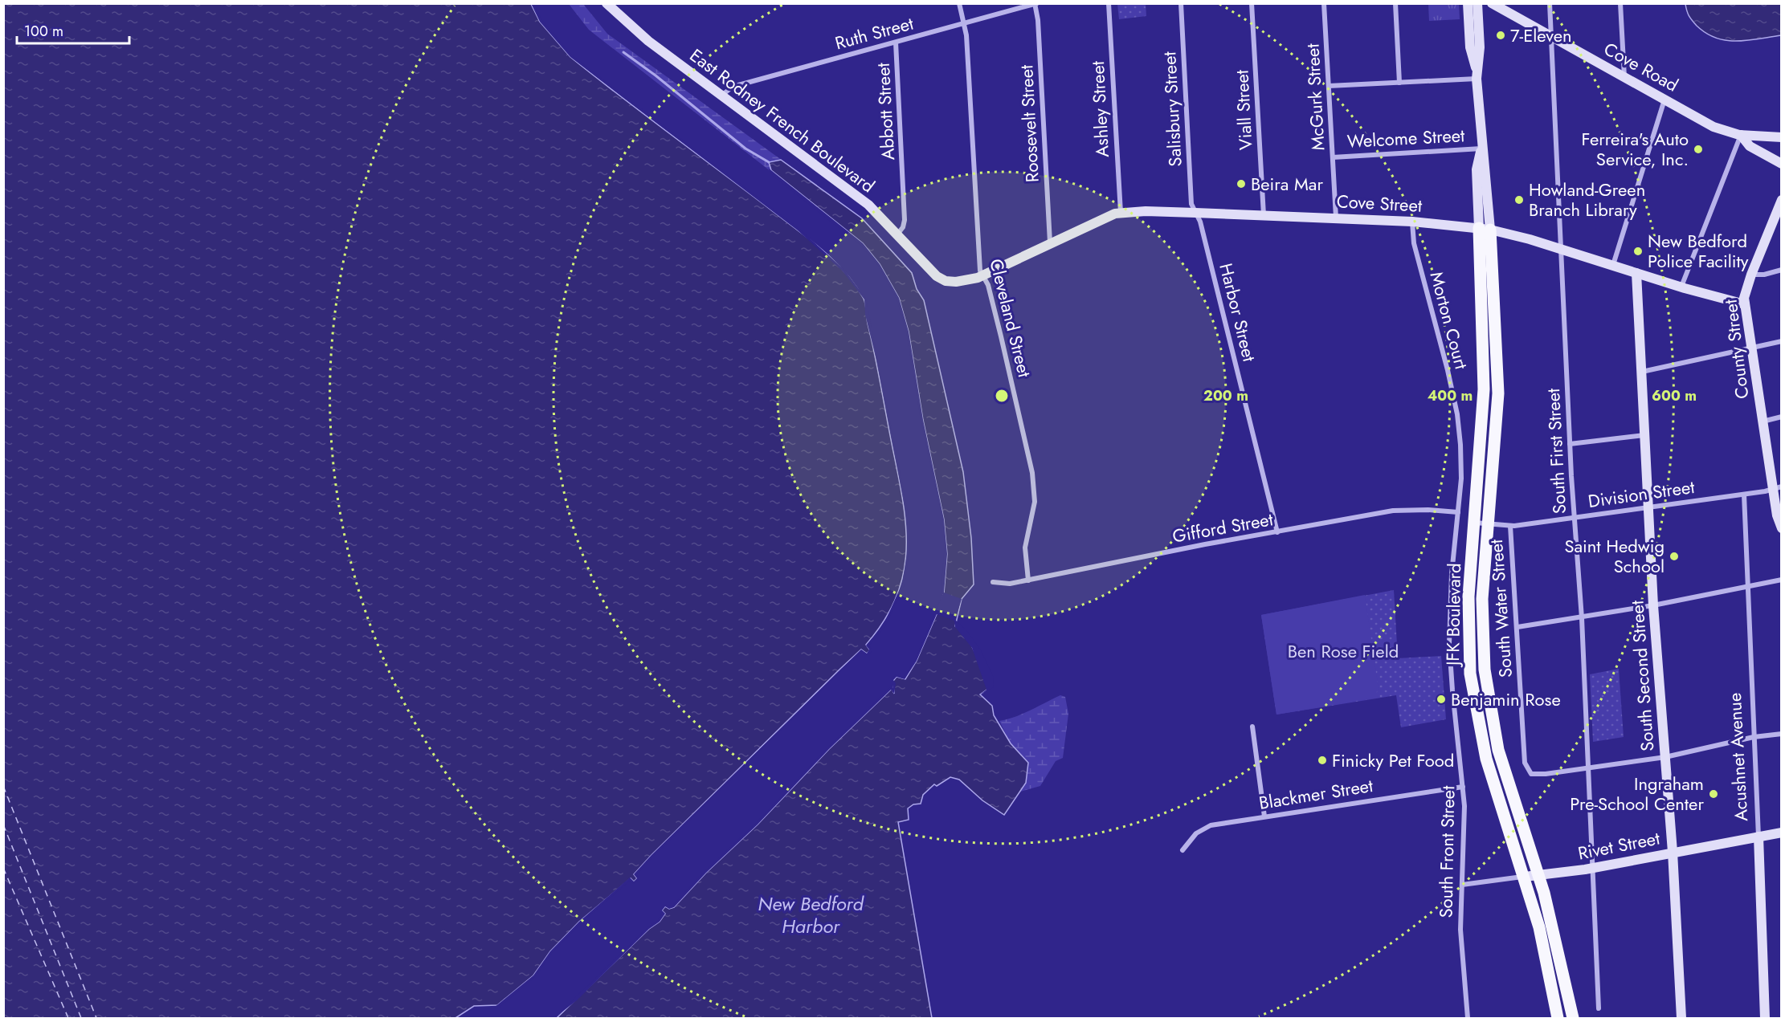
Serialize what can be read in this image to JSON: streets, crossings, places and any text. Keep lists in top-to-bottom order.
{
  "streets": {
    "main road": [
      "Cove Road",
      "East Rodney French Boulevard",
      "Cove Street",
      "County Street",
      "JFK Boulevard",
      "South Second Street",
      "Acushnet Avenue",
      "Rivet Street"
    ],
    "street": [
      "Ruth Street",
      "McGurk Street",
      "Ashley Street",
      "Salisbury Street",
      "Viall Street",
      "Abbott Street",
      "Roosevelt Street",
      "Welcome Street",
      "Harbor Street",
      "Cleveland Street",
      "Morton Court",
      "South First Street",
      "Division Street",
      "Gifford Street",
      "South Water Street",
      "Blackmer Street",
      "South Front Street"
    ]
  },
  "crossings": [
    ["Ruth Street", "Abbott Street"],
    ["Ruth Street", "East Rodney French Boulevard"],
    ["Ruth Street", "Roosevelt Street"],
    ["Ruth Street", "Cleveland Street"],
    ["Cove Road", "South First Street"],
    ["McGurk Street", "Welcome Street"],
    ["McGurk Street", "Cove Street"],
    ["Ashley Street", "Cove Street"],
    ["Salisbury Street", "Cove Street"],
    ["Salisbury Street", "Harbor Street"],
    ["Viall Street", "Cove Street"],
    ["Abbott Street", "East Rodney French Boulevard"],
    ["East Rodney French Boulevard", "Cove Street"],
    ["Roosevelt Street", "Cove Street"],
    ["Cove Street", "Harbor Street"],
    ["Cove Street", "Cleveland Street"],
    ["Cove Street", "Morton Court"],
    ["Cove Street", "County Street"],
    ["Cove Street", "South First Street"],
    ["Cove Street", "JFK Boulevard"],
    ["Cove Street", "South Second Street"],
    ["Harbor Street", "Gifford Street"],
    ["Cleveland Street", "Gifford Street"],
    ["Morton Court", "Gifford Street"],
    ["Morton Court", "South Front Street"],
    ["County Street", "Division Street"],
    ["South First Street", "Division Street"],
    ["South First Street", "South Water Street"],
    ["South First Street", "Rivet Street"],
    ["Division Street", "South Water Street"],
    ["Division Street", "JFK Boulevard"],
    ["Division Street", "South Second Street"],
    ["Division Street", "Acushnet Avenue"],
    ["Gifford Street", "South Front Street"],
    ["JFK Boulevard", "Rivet Street"],
    ["South Second Street", "Rivet Street"],
    ["Acushnet Avenue", "Rivet Street"],
    ["Blackmer Street", "South Front Street"],
    ["Rivet Street", "South Front Street"]
  ],
  "water": ["New Bedford Harbor"],
  "parks": ["Ben Rose Field"],
  "places": [
    "7-Eleven",
    "Ferreira's Auto Service, Inc.",
    "Beira Mar",
    "Howland-Green Branch Library",
    "New Bedford Police Facility",
    "Saint Hedwig School",
    "Benjamin Rose",
    "Finicky Pet Food",
    "Ingraham Pre-School Center"
  ],
  "scale_bar": "100 m",
  "rings": ["200 m", "400 m", "600 m"]
}
